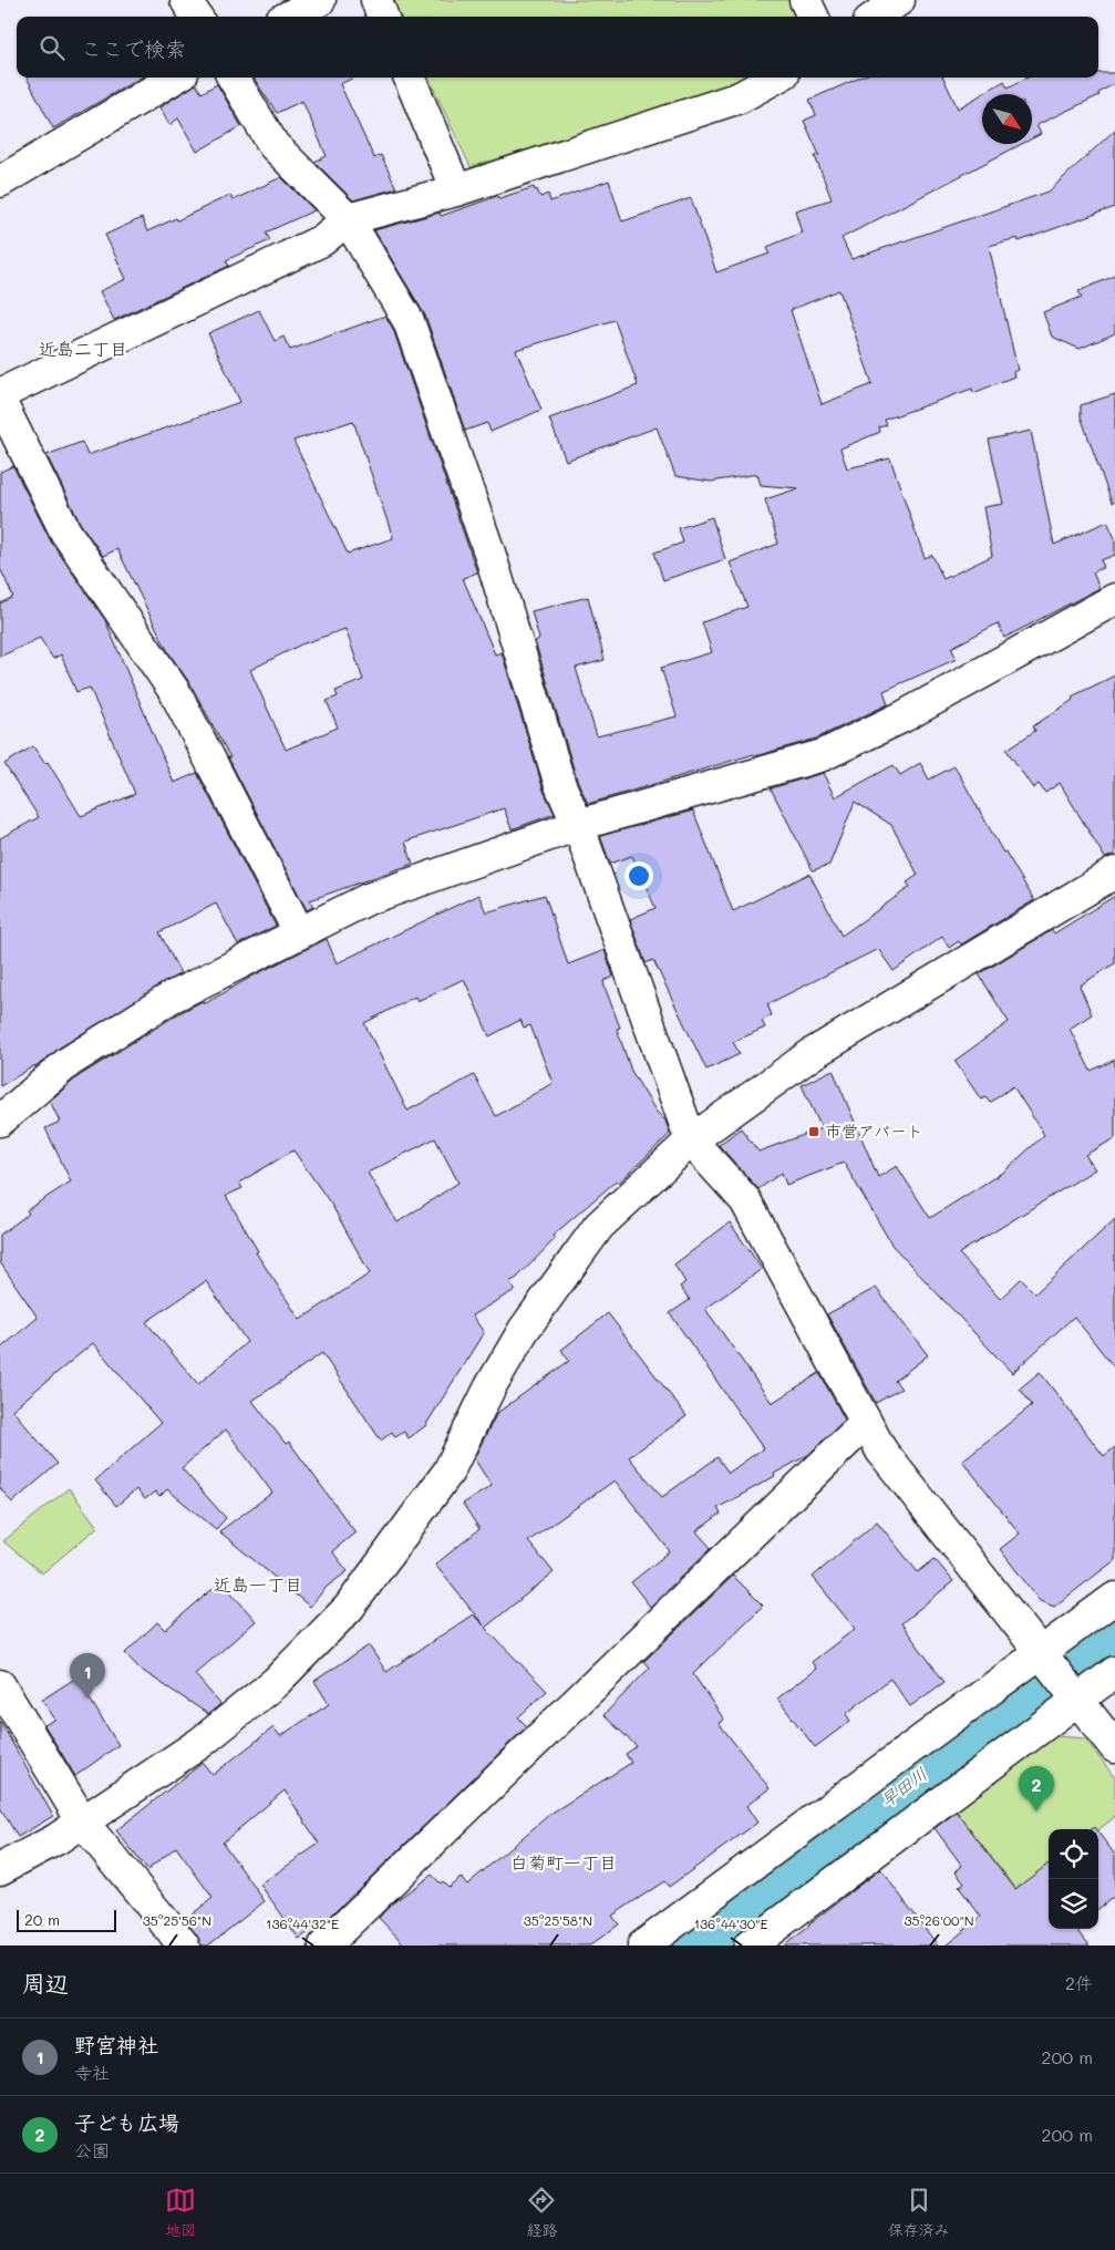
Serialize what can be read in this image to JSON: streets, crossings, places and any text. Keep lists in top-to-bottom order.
{
  "districts": ["近島二丁目", "近島一丁目", "白菊町一丁目"],
  "water": ["早田川"],
  "places": {
    "transit": ["市営アパート"]
  },
  "scale_bar": "20 m",
  "north": "bottom right",
  "page": {
    "search": "ここで検索",
    "pins": ["1", "2"],
    "scale": "20 m",
    "heading": ["周辺", "2件"],
    "list": [
      {
        "mark": "1",
        "name": "野宮神社",
        "note": "寺社",
        "value": "200 m"
      },
      {
        "mark": "2",
        "name": "子ども広場",
        "note": "公園",
        "value": "200 m"
      }
    ],
    "nav": ["地図", "経路", "保存済み"]
  },
  "coordinates": [
    "35°25'56\"N",
    "35°25'58\"N",
    "35°26'00\"N",
    "136°44'32\"E",
    "136°44'30\"E"
  ]
}
